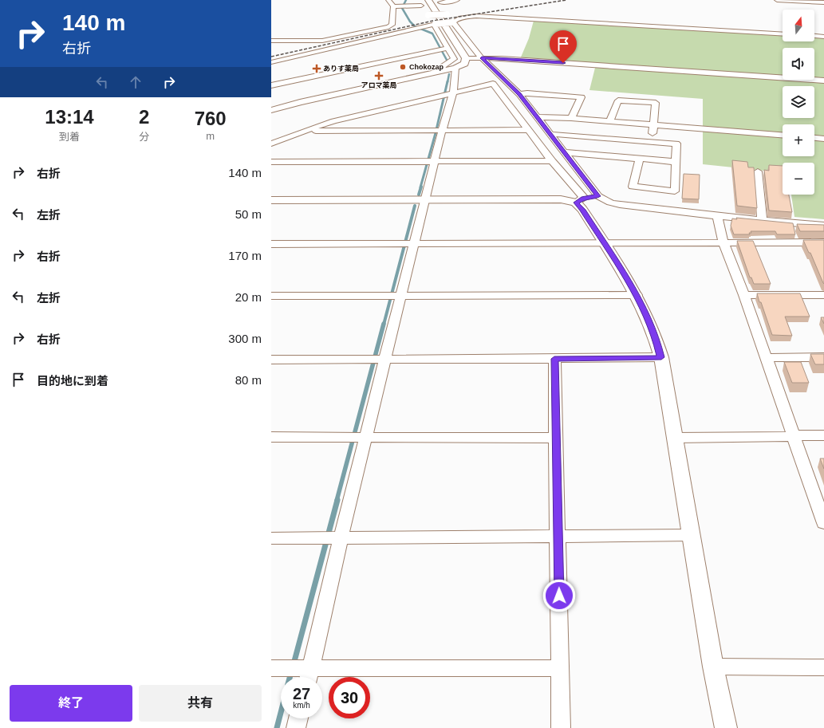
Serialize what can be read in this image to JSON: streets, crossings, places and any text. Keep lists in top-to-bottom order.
{
  "places": {
    "other": ["Chokozap"],
    "health": ["ありす薬局", "アロマ薬局"]
  },
  "north": "top",
  "page": {
    "turn": ["140 m", "右折"],
    "map_buttons": ["+", "−"],
    "eta": [
      "13:14",
      "到着",
      "2",
      "分",
      "760",
      "m"
    ],
    "list": [
      {
        "name": "右折",
        "value": "140 m"
      },
      {
        "name": "左折",
        "value": "50 m"
      },
      {
        "name": "右折",
        "value": "170 m"
      },
      {
        "name": "左折",
        "value": "20 m"
      },
      {
        "name": "右折",
        "value": "300 m"
      },
      {
        "name": "目的地に到着",
        "value": "80 m"
      }
    ],
    "speed": "27 km/h",
    "limit": "30",
    "buttons": ["終了", "共有"]
  }
}
